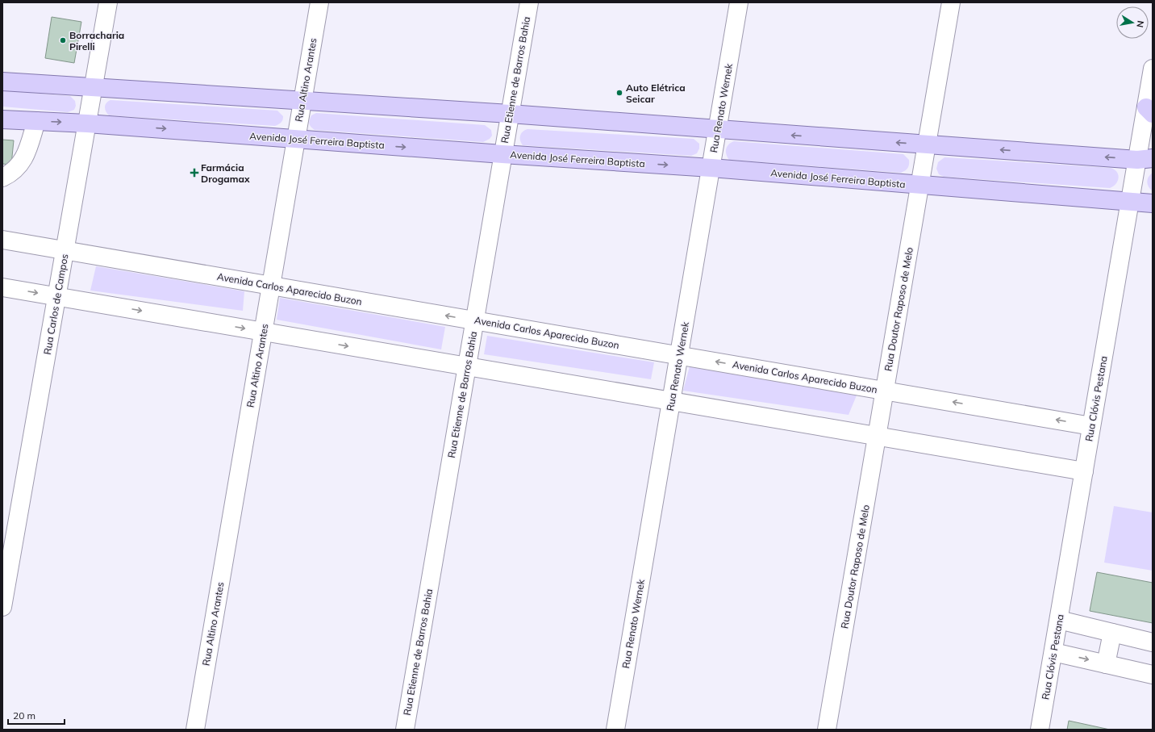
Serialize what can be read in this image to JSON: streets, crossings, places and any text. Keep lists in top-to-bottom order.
{
  "streets": {
    "main road": ["Avenida José Ferreira Baptista"],
    "street": [
      "Rua Altino Arantes",
      "Rua Etienne de Barros Bahia",
      "Rua Renato Wernek",
      "Avenida Carlos Aparecido Buzon",
      "Rua Carlos de Campos",
      "Rua Doutor Raposo de Melo",
      "Rua Clóvis Pestana"
    ]
  },
  "crossings": [
    ["Rua Altino Arantes", "Avenida José Ferreira Baptista"],
    ["Rua Altino Arantes", "Avenida Carlos Aparecido Buzon"],
    ["Rua Etienne de Barros Bahia", "Avenida José Ferreira Baptista"],
    ["Rua Etienne de Barros Bahia", "Avenida Carlos Aparecido Buzon"],
    ["Rua Renato Wernek", "Avenida José Ferreira Baptista"],
    ["Rua Renato Wernek", "Avenida Carlos Aparecido Buzon"],
    ["Avenida José Ferreira Baptista", "Rua Carlos de Campos"],
    ["Avenida José Ferreira Baptista", "Rua Doutor Raposo de Melo"],
    ["Avenida José Ferreira Baptista", "Rua Clóvis Pestana"],
    ["Avenida Carlos Aparecido Buzon", "Rua Carlos de Campos"],
    ["Avenida Carlos Aparecido Buzon", "Rua Doutor Raposo de Melo"],
    ["Avenida Carlos Aparecido Buzon", "Rua Clóvis Pestana"]
  ],
  "places": {
    "other": ["Borracharia Pirelli", "Auto Elétrica Seicar"],
    "health": ["Farmácia Drogamax"]
  },
  "scale_bar": "20 m",
  "north": "right"
}
